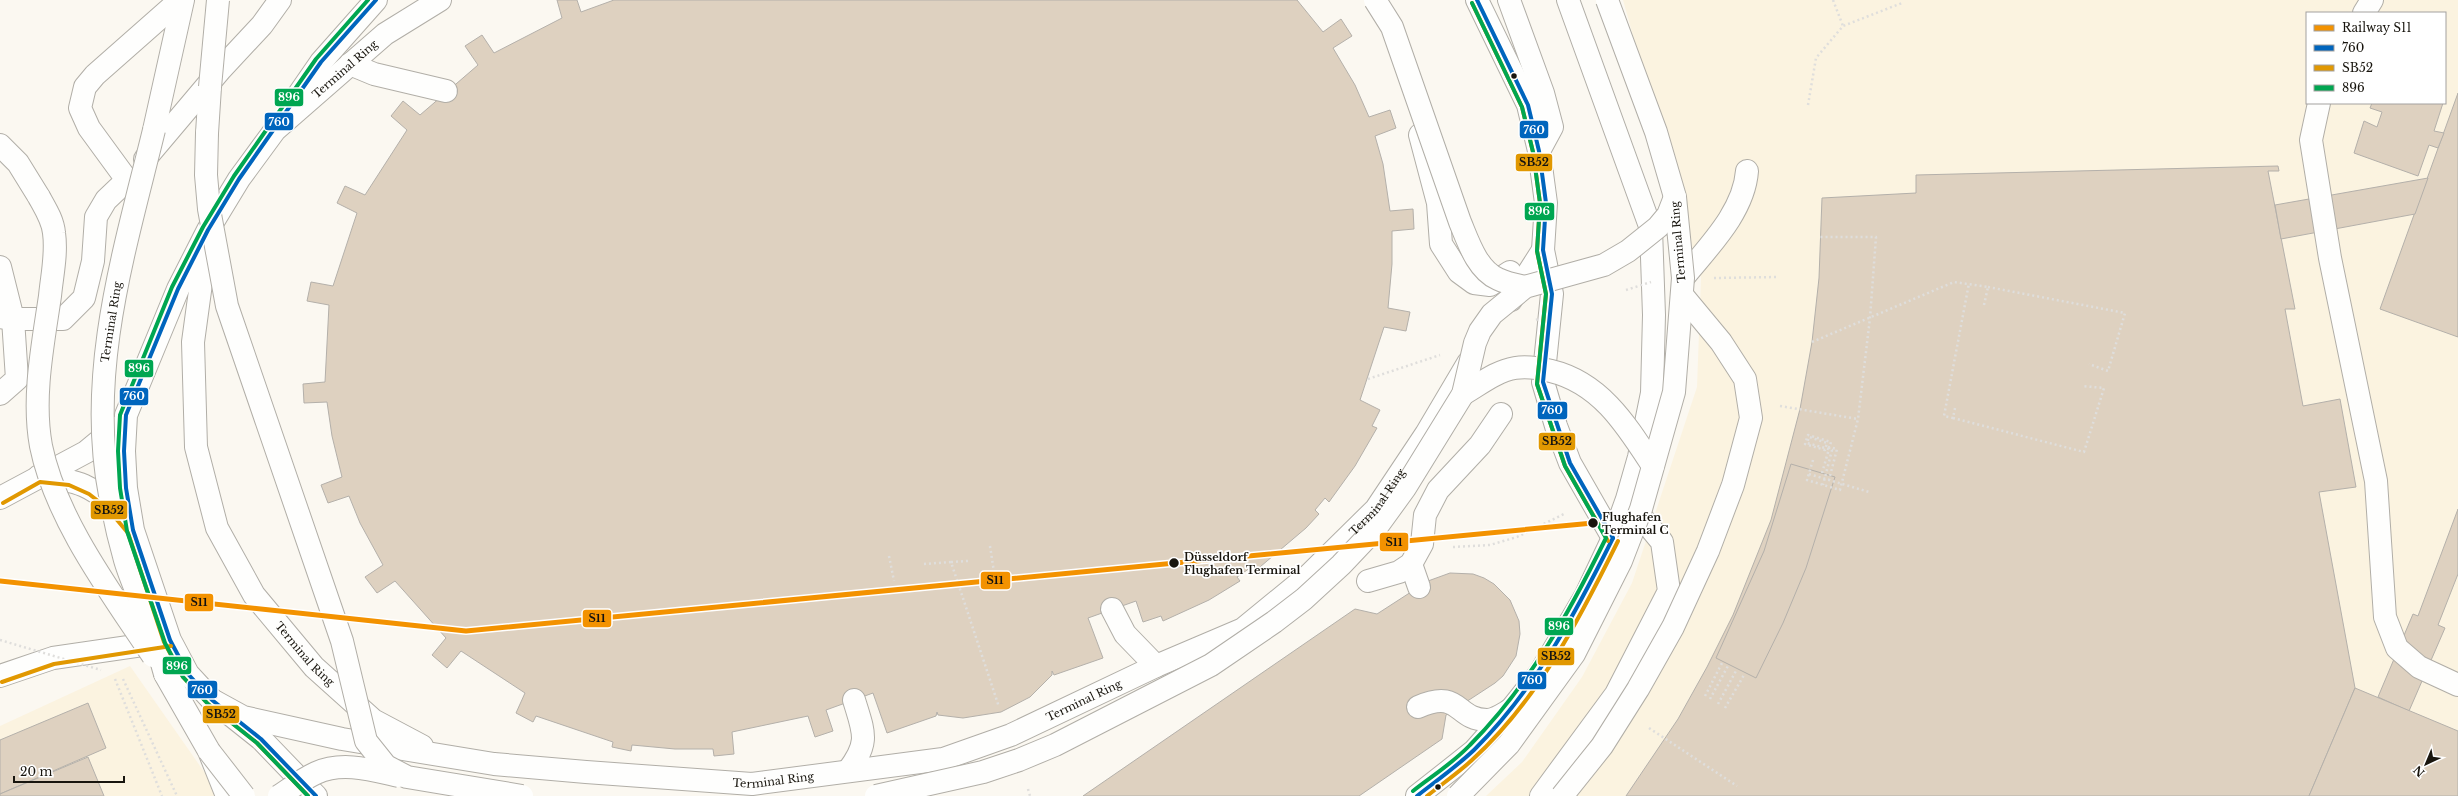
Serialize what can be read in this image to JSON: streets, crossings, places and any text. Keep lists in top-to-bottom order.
{
  "streets": {
    "street": ["Terminal Ring"]
  },
  "places": ["Flughafen Terminal C", "Düsseldorf Flughafen Terminal"],
  "lines": [
    "transit line 760",
    "transit line 896",
    "transit line SB52",
    "rail line S11"
  ],
  "legend": [
    "Railway S11",
    "760",
    "SB52",
    "896"
  ],
  "scale_bar": "20 m",
  "north": "bottom left"
}
